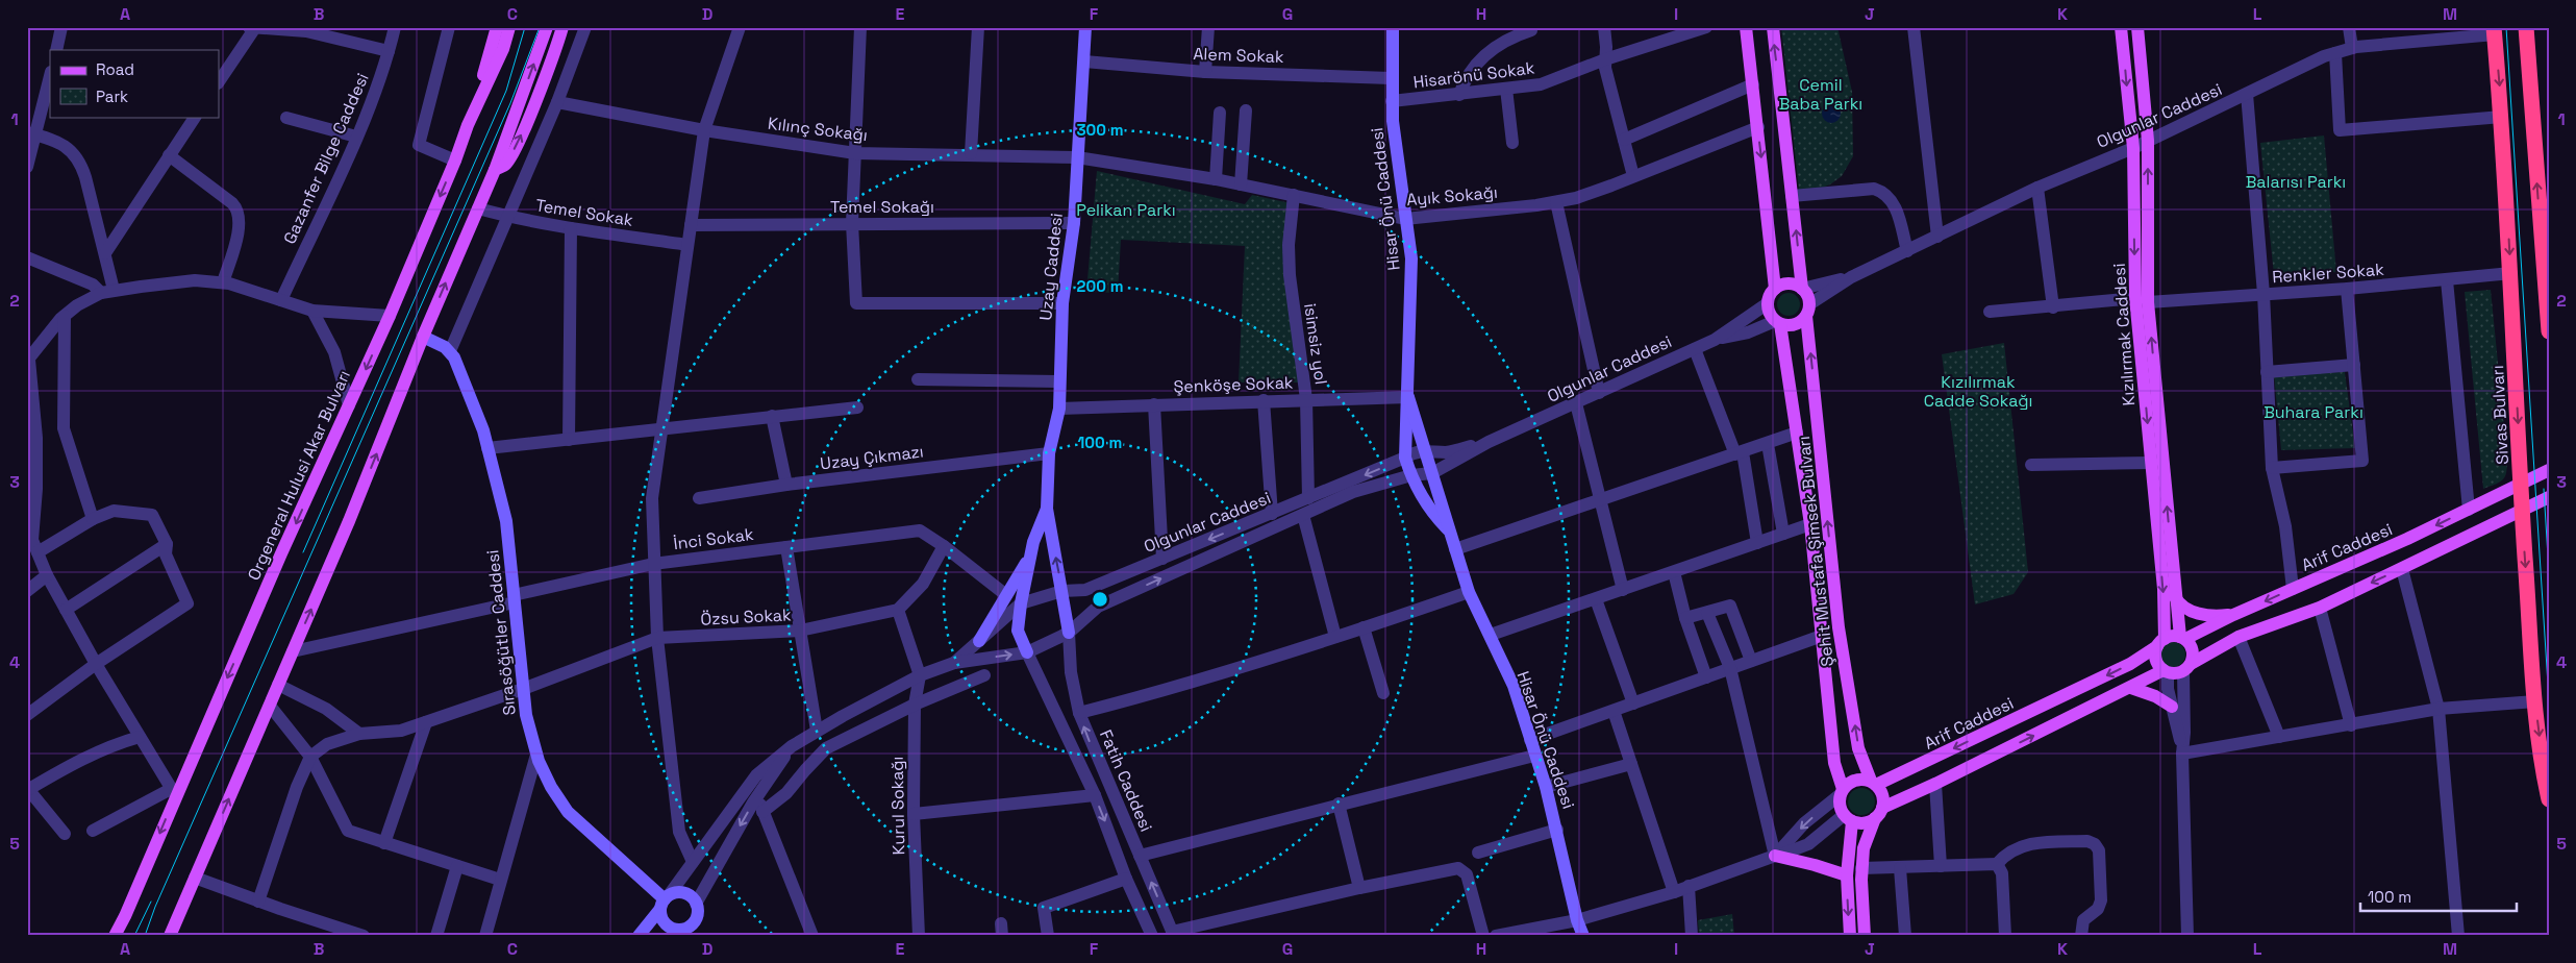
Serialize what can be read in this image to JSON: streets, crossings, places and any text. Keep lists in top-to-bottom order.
{
  "streets": {
    "highway": ["Sivas Bulvarı"],
    "main road": [
      "Hisar Önü Caddesi",
      "Uzay Caddesi",
      "Kızılırmak Caddesi",
      "Orgeneral Hulusi Akar Bulvarı",
      "Arif Caddesi",
      "Şehit Mustafa Şimsek Bulvarı",
      "Sırasöğütler Caddesi"
    ],
    "street": [
      "Alem Sokak",
      "Hisarönü Sokak",
      "Olgunlar Caddesi",
      "Kılınç Sokağı",
      "Gazanfer Bilge Caddesi",
      "Ayık Sokağı",
      "Temel Sokağı",
      "Temel Sokak",
      "Renkler Sokak",
      "isimsiz yol",
      "Şenköşe Sokak",
      "Uzay Çıkmazı",
      "İnci Sokak",
      "Özsu Sokak",
      "Fatih Caddesi",
      "Kurul Sokağı"
    ]
  },
  "crossings": [
    ["Alem Sokak", "Hisar Önü Caddesi"],
    ["Alem Sokak", "Uzay Caddesi"],
    ["Hisarönü Sokak", "Hisar Önü Caddesi"],
    ["Olgunlar Caddesi", "Hisar Önü Caddesi"],
    ["Olgunlar Caddesi", "Uzay Caddesi"],
    ["Olgunlar Caddesi", "Kızılırmak Caddesi"],
    ["Olgunlar Caddesi", "isimsiz yol"],
    ["Olgunlar Caddesi", "Sivas Bulvarı"],
    ["Olgunlar Caddesi", "Sırasöğütler Caddesi"],
    ["Olgunlar Caddesi", "Fatih Caddesi"],
    ["Olgunlar Caddesi", "Kurul Sokağı"],
    ["Kılınç Sokağı", "Ayık Sokağı"],
    ["Kılınç Sokağı", "Uzay Caddesi"],
    ["Ayık Sokağı", "Hisar Önü Caddesi"],
    ["Ayık Sokağı", "Uzay Caddesi"],
    ["Ayık Sokağı", "isimsiz yol"],
    ["Hisar Önü Caddesi", "Şenköşe Sokak"],
    ["Temel Sokağı", "Uzay Caddesi"],
    ["Uzay Caddesi", "Şenköşe Sokak"],
    ["Uzay Caddesi", "Uzay Çıkmazı"],
    ["Uzay Caddesi", "Fatih Caddesi"],
    ["Renkler Sokak", "Kızılırmak Caddesi"],
    ["Renkler Sokak", "Sivas Bulvarı"],
    ["Kızılırmak Caddesi", "Arif Caddesi"],
    ["isimsiz yol", "Şenköşe Sokak"],
    ["Sivas Bulvarı", "Arif Caddesi"],
    ["İnci Sokak", "Sırasöğütler Caddesi"],
    ["Arif Caddesi", "Şehit Mustafa Şimsek Bulvarı"],
    ["Özsu Sokak", "Sırasöğütler Caddesi"]
  ],
  "parks": [
    "Cemil Baba Parkı",
    "Balarısı Parkı",
    "Pelikan Parkı",
    "Kızılırmak Cadde Sokağı",
    "Buhara Parkı"
  ],
  "legend": ["Road", "Park"],
  "scale_bar": "100 m",
  "grid": {
    "columns": [
      "A",
      "B",
      "C",
      "D",
      "E",
      "F",
      "G",
      "H",
      "I",
      "J",
      "K",
      "L",
      "M"
    ],
    "rows": [
      "1",
      "2",
      "3",
      "4",
      "5"
    ]
  },
  "rings": ["300 m", "200 m", "100 m"]
}
